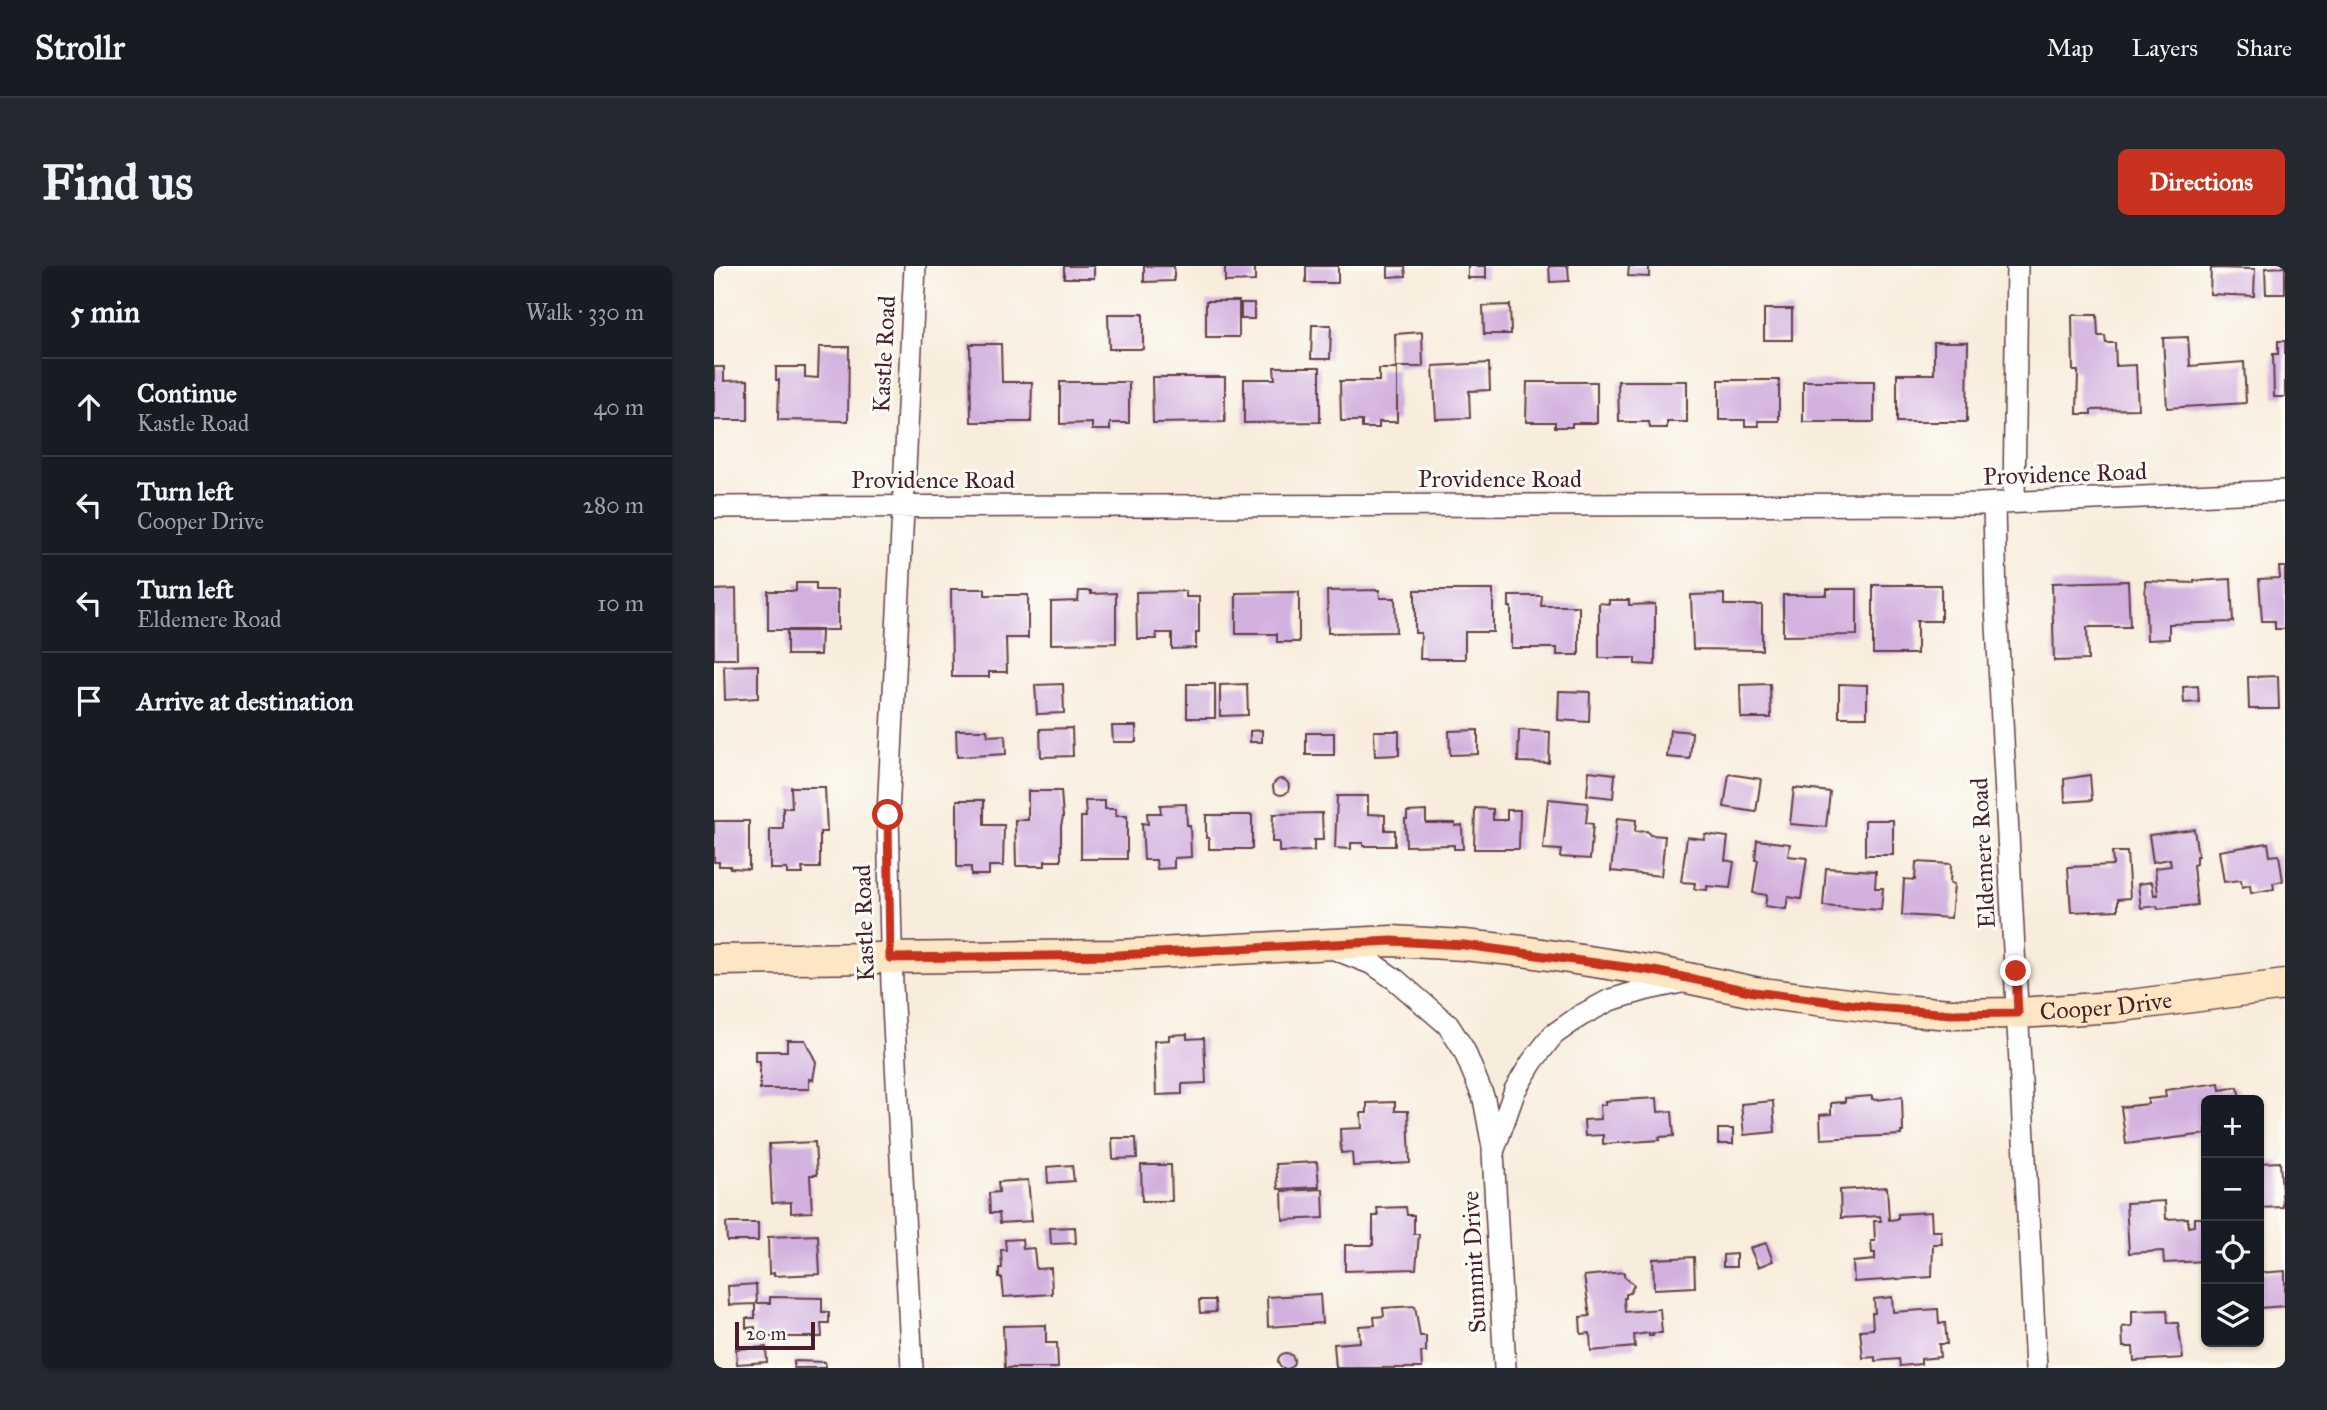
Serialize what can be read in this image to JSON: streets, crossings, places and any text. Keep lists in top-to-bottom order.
{
  "streets": {
    "main road": ["Cooper Drive"],
    "street": [
      "Kastle Road",
      "Providence Road",
      "Eldemere Road",
      "Summit Drive"
    ]
  },
  "crossings": [
    ["Kastle Road", "Providence Road"],
    ["Kastle Road", "Cooper Drive"],
    ["Providence Road", "Eldemere Road"],
    ["Eldemere Road", "Cooper Drive"],
    ["Cooper Drive", "Summit Drive"]
  ],
  "scale_bar": "20 m",
  "page": {
    "header": "Strollr",
    "nav": ["Map", "Layers", "Share"],
    "buttons": "Directions",
    "title": "Find us",
    "heading": ["5 min", "Walk · 330 m"],
    "list": [
      ["Continue", "Kastle Road", "40 m"],
      ["Turn left", "Cooper Drive", "280 m"],
      ["Turn left", "Eldemere Road", "10 m"],
      "Arrive at destination"
    ],
    "map_buttons": ["+", "−"],
    "scale": "20 m"
  }
}
